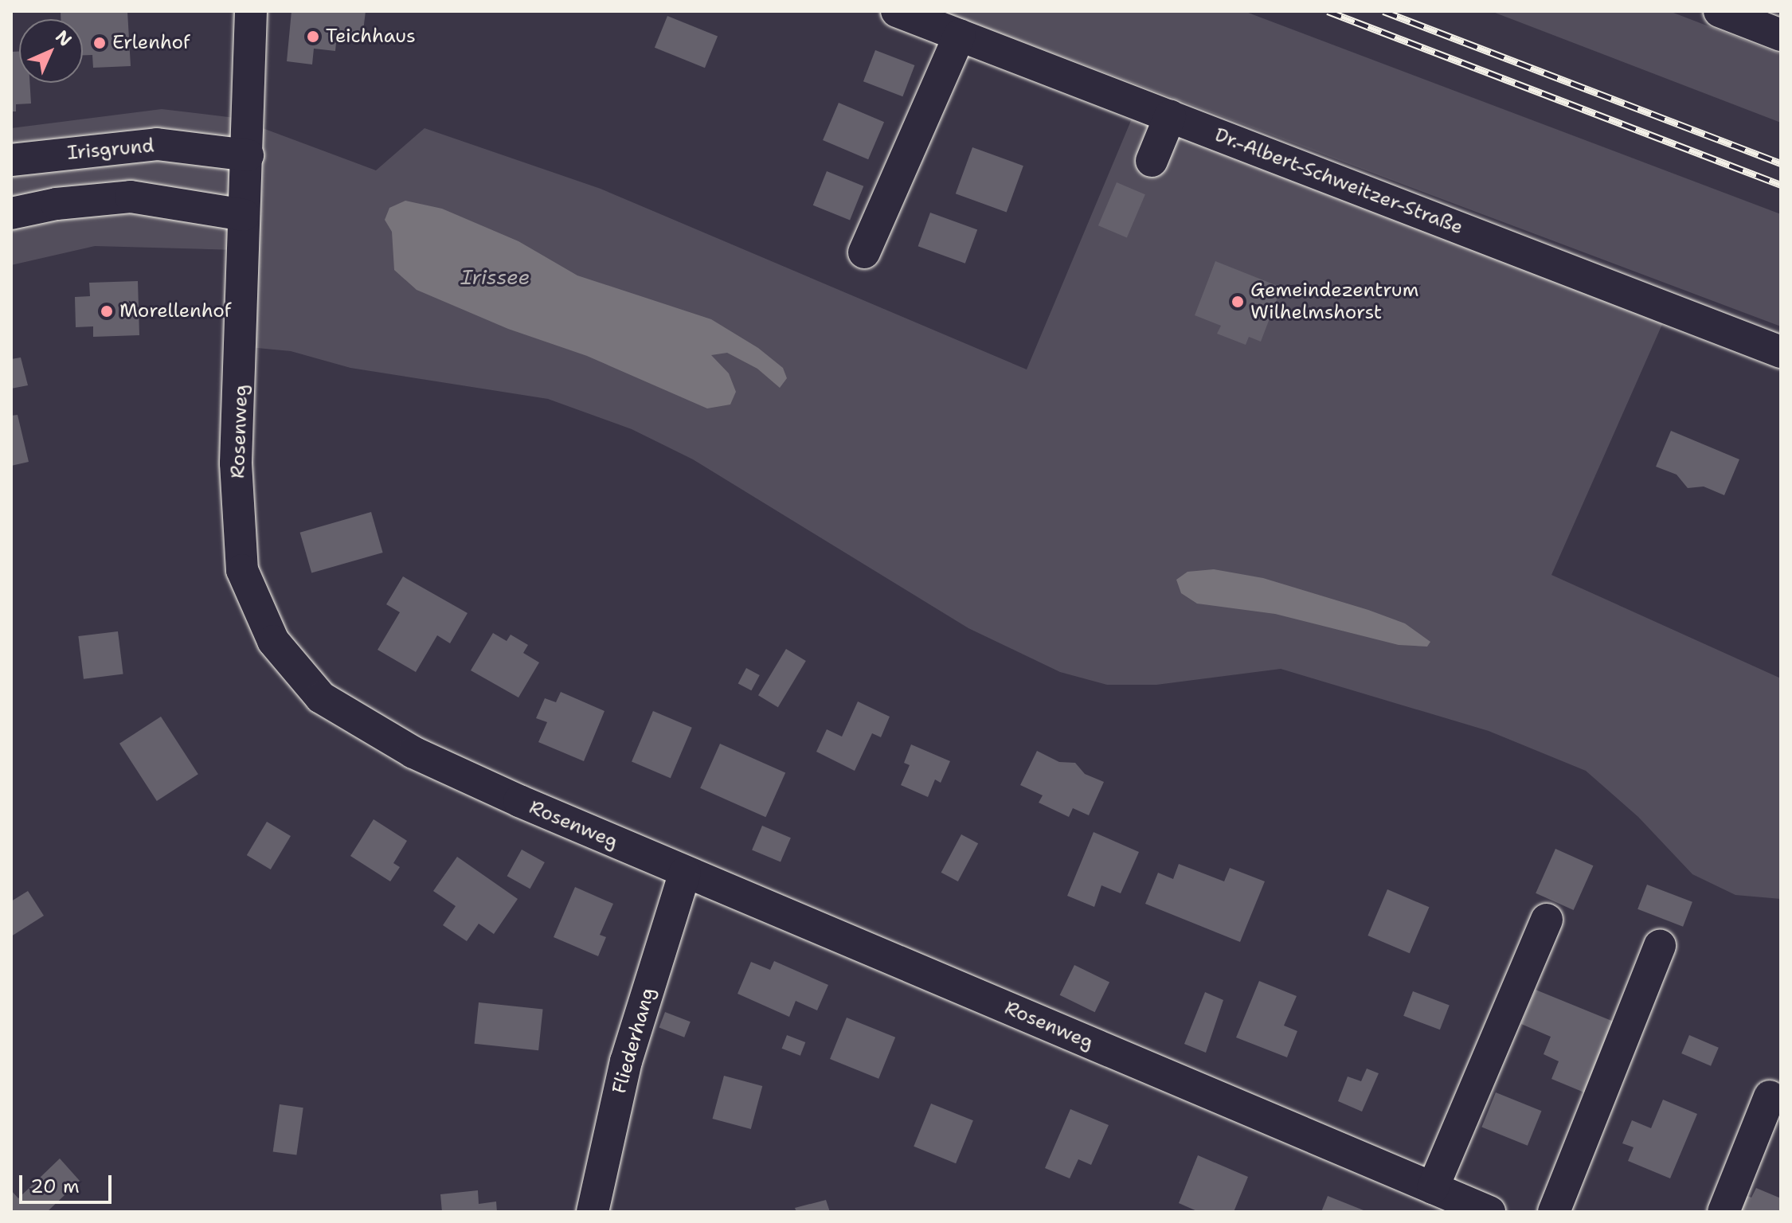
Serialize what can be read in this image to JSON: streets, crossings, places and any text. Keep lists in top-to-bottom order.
{
  "streets": {
    "street": [
      "Irisgrund",
      "Dr.-Albert-Schweitzer-Straße",
      "Rosenweg",
      "Fliederhang"
    ]
  },
  "crossings": [
    ["Irisgrund", "Rosenweg"],
    ["Rosenweg", "Fliederhang"]
  ],
  "water": ["Irissee"],
  "places": [
    "Teichhaus",
    "Erlenhof",
    "Gemeindezentrum Wilhelmshorst",
    "Morellenhof"
  ],
  "scale_bar": "20 m",
  "north": "top right"
}
